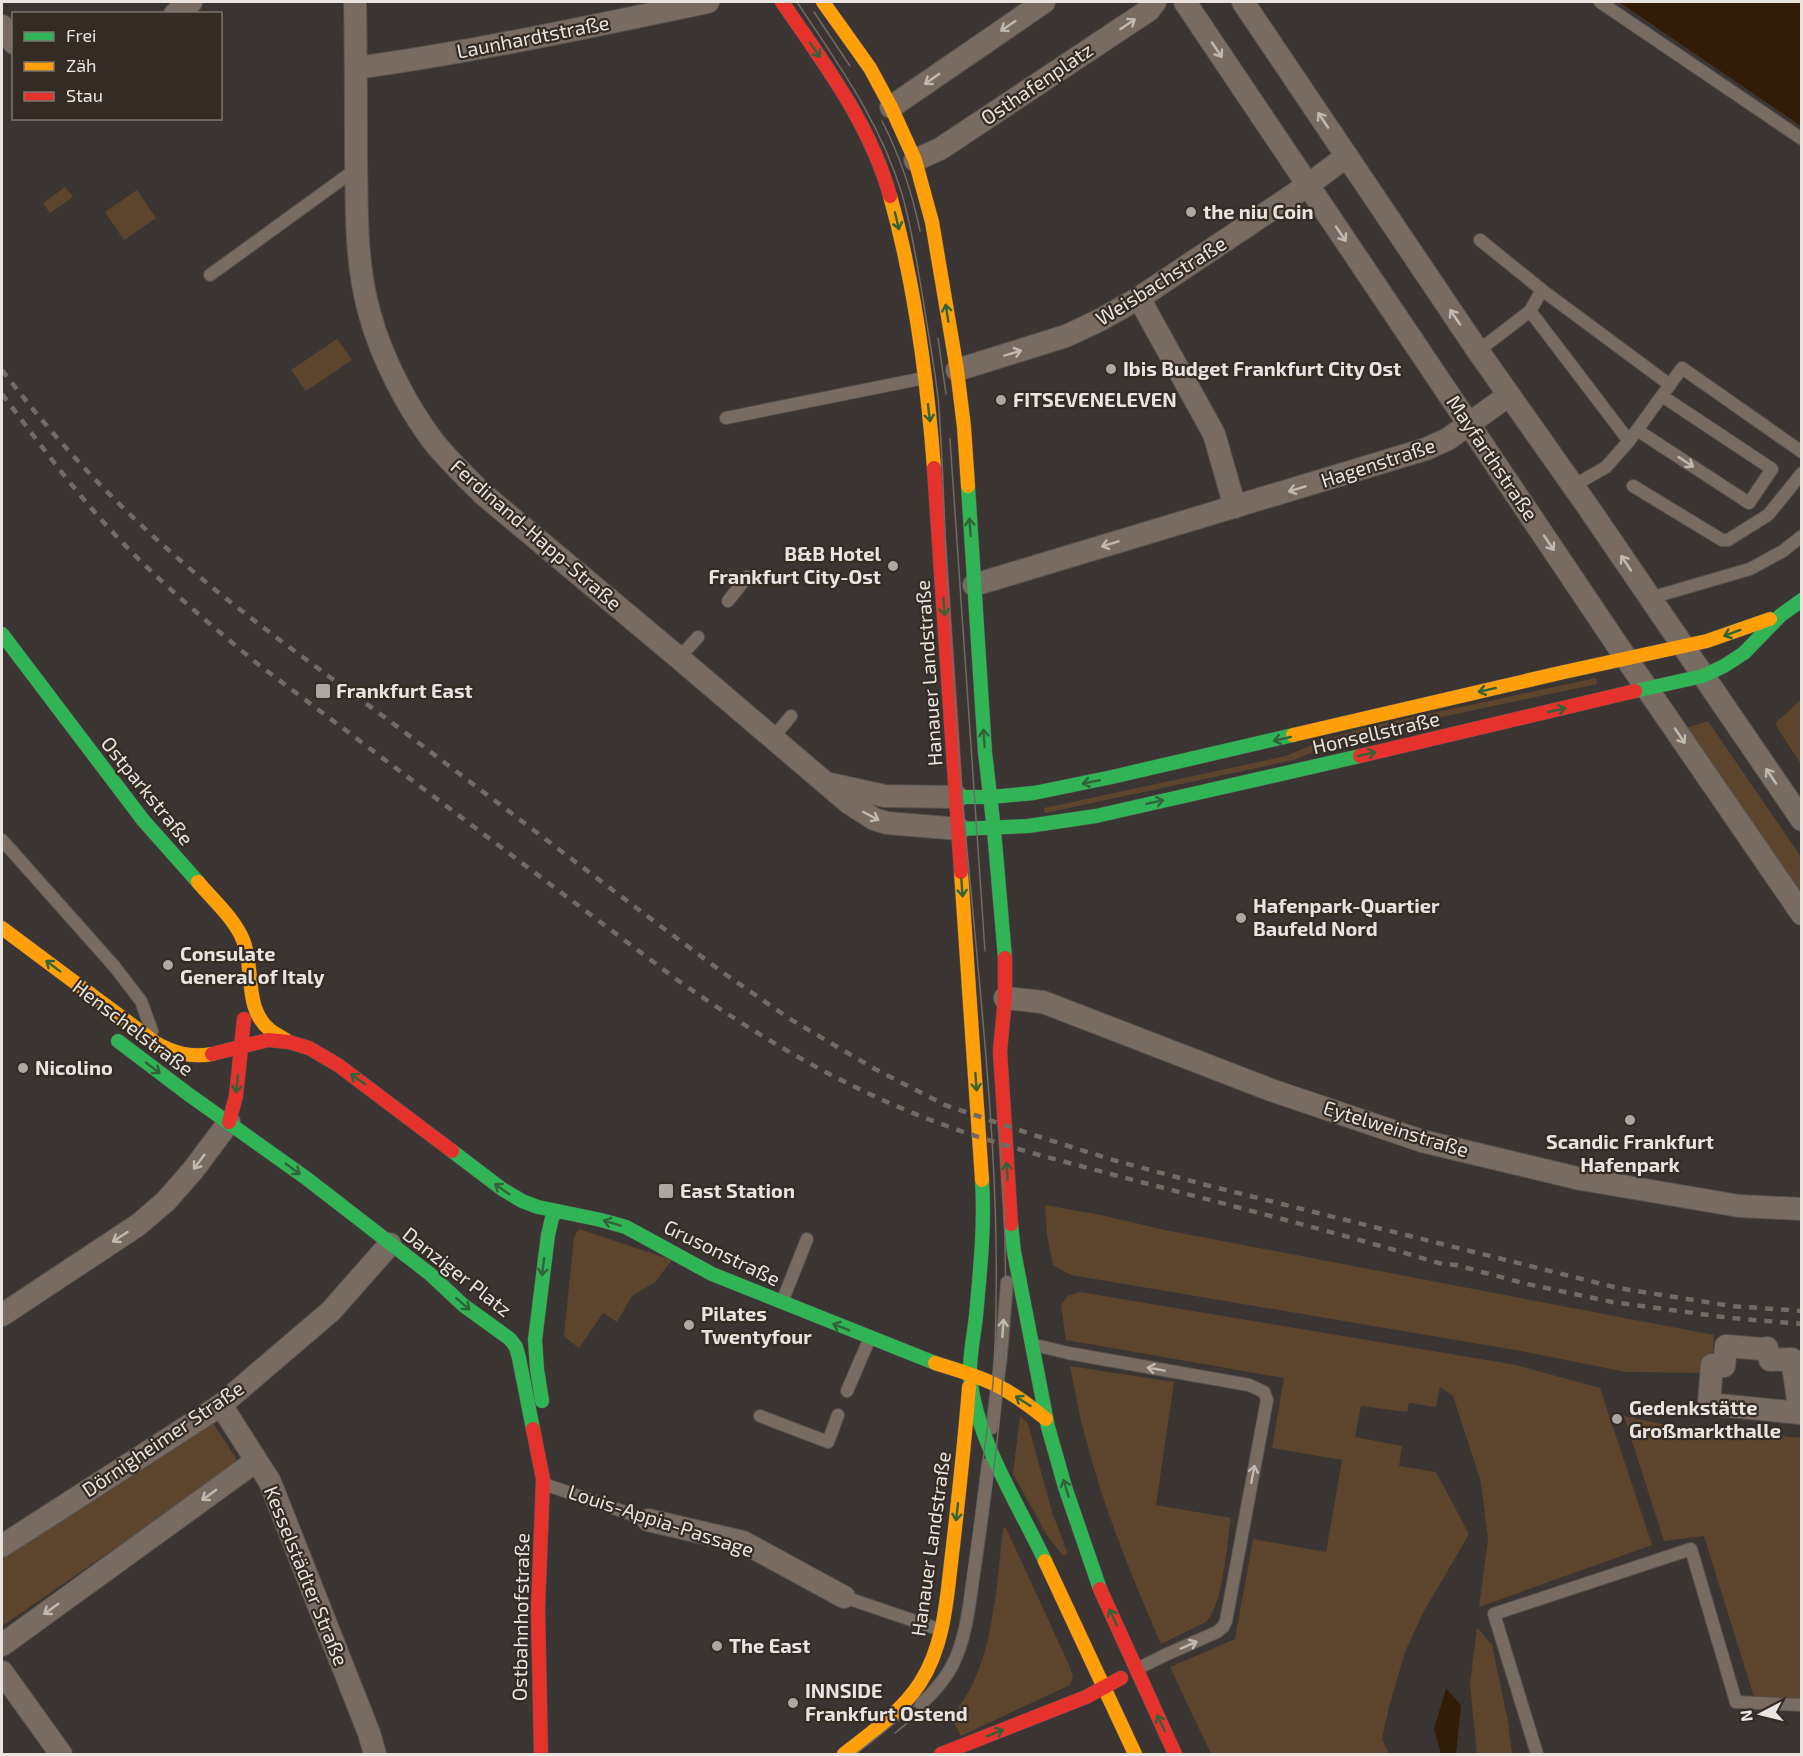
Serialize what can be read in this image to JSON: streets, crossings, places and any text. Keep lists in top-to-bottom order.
{
  "streets": {
    "main road": [
      "Hanauer Landstraße",
      "Honsellstraße",
      "Ostparkstraße",
      "Henschelstraße",
      "Grusonstraße",
      "Danziger Platz",
      "Ostbahnhofstraße"
    ],
    "street": [
      "Launhardtstraße",
      "Osthafenplatz",
      "Weisbachstraße",
      "Mayfarthstraße",
      "Hagenstraße",
      "Ferdinand-Happ-Straße",
      "Eytelweinstraße",
      "Dörnigheimer Straße",
      "Louis-Appia-Passage",
      "Kesselstädter Straße"
    ]
  },
  "crossings": [
    ["Launhardtstraße", "Ferdinand-Happ-Straße"],
    ["Osthafenplatz", "Hanauer Landstraße"],
    ["Weisbachstraße", "Mayfarthstraße"],
    ["Weisbachstraße", "Hanauer Landstraße"],
    ["Mayfarthstraße", "Hagenstraße"],
    ["Mayfarthstraße", "Honsellstraße"],
    ["Hagenstraße", "Hanauer Landstraße"],
    ["Ferdinand-Happ-Straße", "Hanauer Landstraße"],
    ["Ferdinand-Happ-Straße", "Honsellstraße"],
    ["Hanauer Landstraße", "Honsellstraße"],
    ["Hanauer Landstraße", "Eytelweinstraße"],
    ["Hanauer Landstraße", "Grusonstraße"],
    ["Hanauer Landstraße", "Louis-Appia-Passage"],
    ["Ostparkstraße", "Henschelstraße"],
    ["Henschelstraße", "Danziger Platz"],
    ["Grusonstraße", "Danziger Platz"],
    ["Danziger Platz", "Dörnigheimer Straße"],
    ["Danziger Platz", "Louis-Appia-Passage"],
    ["Danziger Platz", "Ostbahnhofstraße"],
    ["Dörnigheimer Straße", "Kesselstädter Straße"],
    ["Louis-Appia-Passage", "Ostbahnhofstraße"]
  ],
  "one_way": [
    "Weisbachstraße",
    "Hagenstraße",
    "Grusonstraße",
    "Danziger Platz"
  ],
  "places": {
    "other": [
      "the niu Coin",
      "Ibis Budget Frankfurt City Ost",
      "FITSEVENELEVEN",
      "B&B Hotel Frankfurt City-Ost",
      "Hafenpark-Quartier Baufeld Nord",
      "Consulate General of Italy",
      "Nicolino",
      "Scandic Frankfurt Hafenpark",
      "Pilates Twentyfour",
      "Gedenkstätte Großmarkthalle",
      "The East",
      "INNSIDE Frankfurt Ostend"
    ],
    "transit": ["Frankfurt East", "East Station"]
  },
  "legend": ["Frei", "Zäh", "Stau"],
  "north": "left"
}
